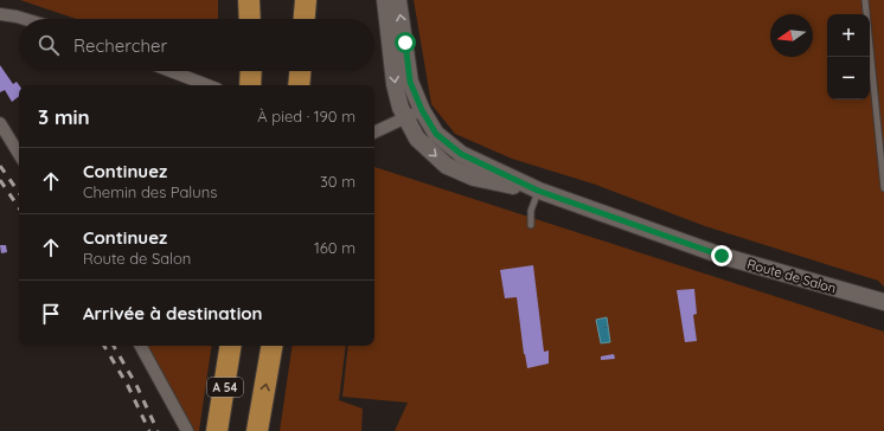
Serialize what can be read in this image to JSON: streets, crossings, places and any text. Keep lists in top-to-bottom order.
{
  "streets": {
    "highway": ["A 54"],
    "street": ["Route de Salon"]
  },
  "north": "left",
  "page": {
    "map_buttons": ["+", "−"],
    "search": "Rechercher",
    "heading": ["3 min", "À pied · 190 m"],
    "list": [
      ["Continuez", "Chemin des Paluns", "30 m"],
      ["Continuez", "Route de Salon", "160 m"],
      "Arrivée à destination"
    ]
  }
}
